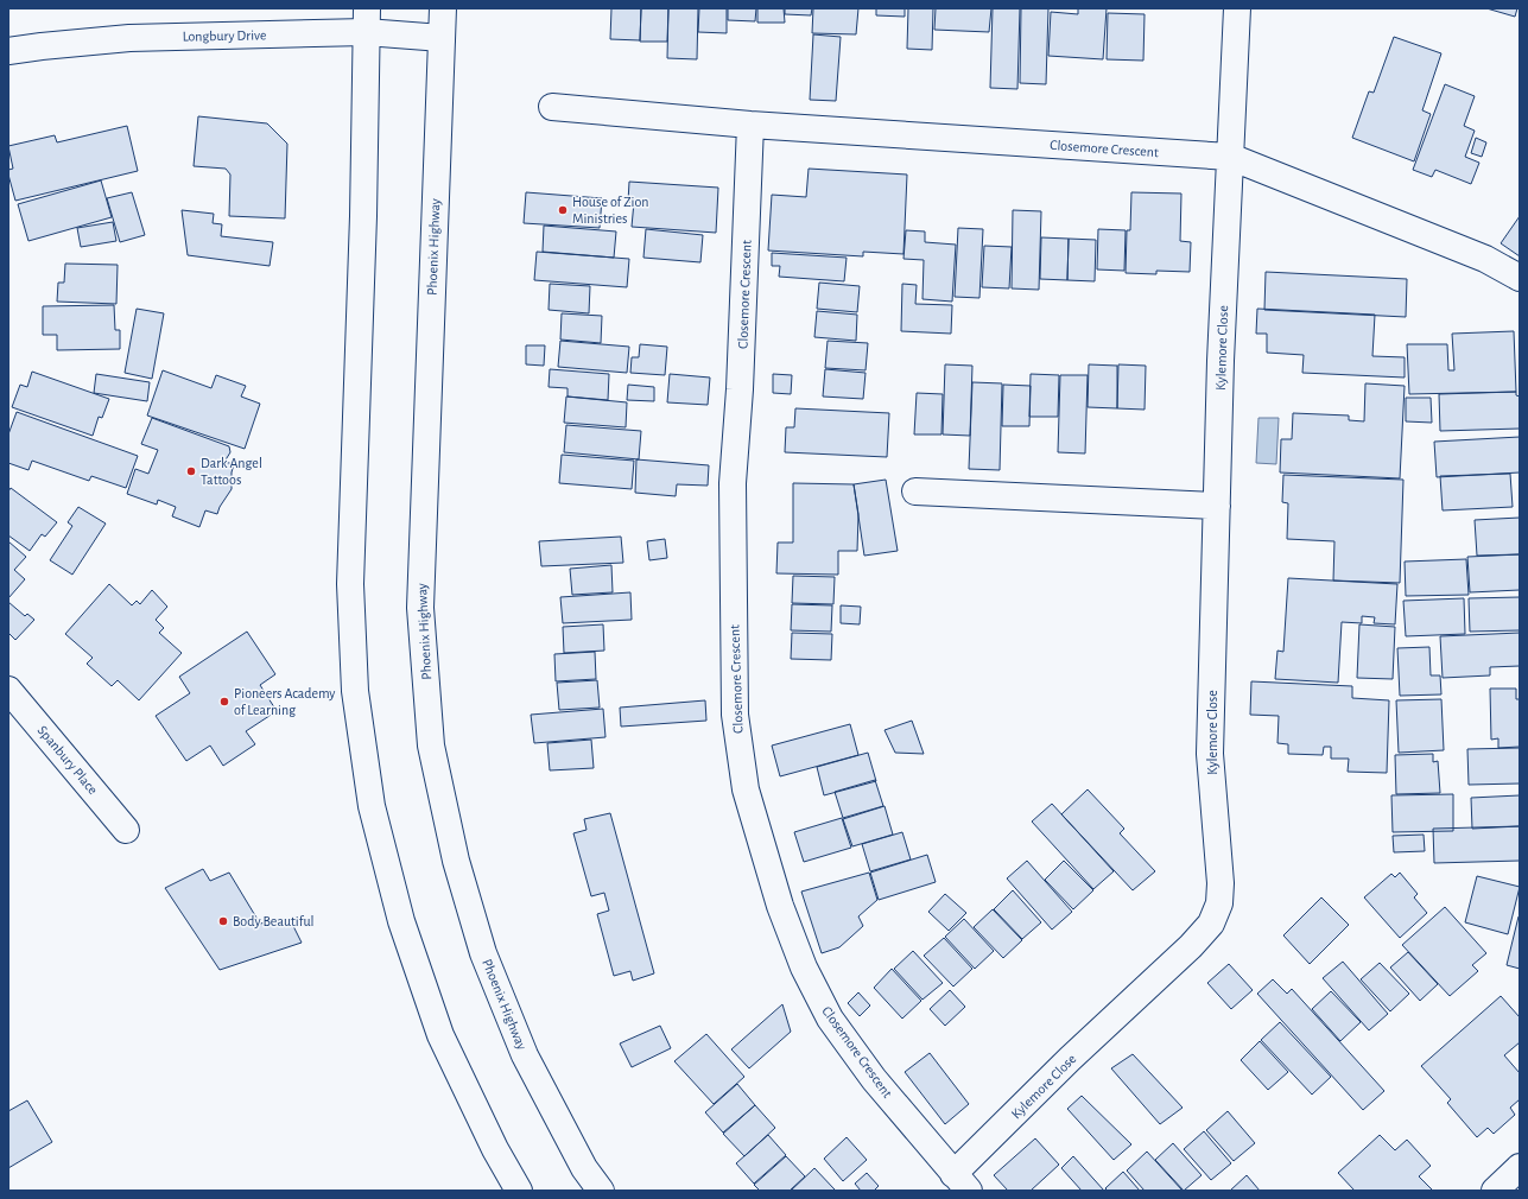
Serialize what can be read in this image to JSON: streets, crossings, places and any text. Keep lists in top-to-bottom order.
{
  "streets": {
    "street": [
      "Longbury Drive",
      "Closemore Crescent",
      "Phoenix Highway",
      "Kylemore Close",
      "Spanbury Place"
    ]
  },
  "crossings": [
    ["Longbury Drive", "Phoenix Highway"],
    ["Closemore Crescent", "Kylemore Close"]
  ],
  "places": [
    "House of Zion Ministries",
    "Dark Angel Tattoos",
    "Pioneers Academy of Learning",
    "Body Beautiful"
  ]
}
